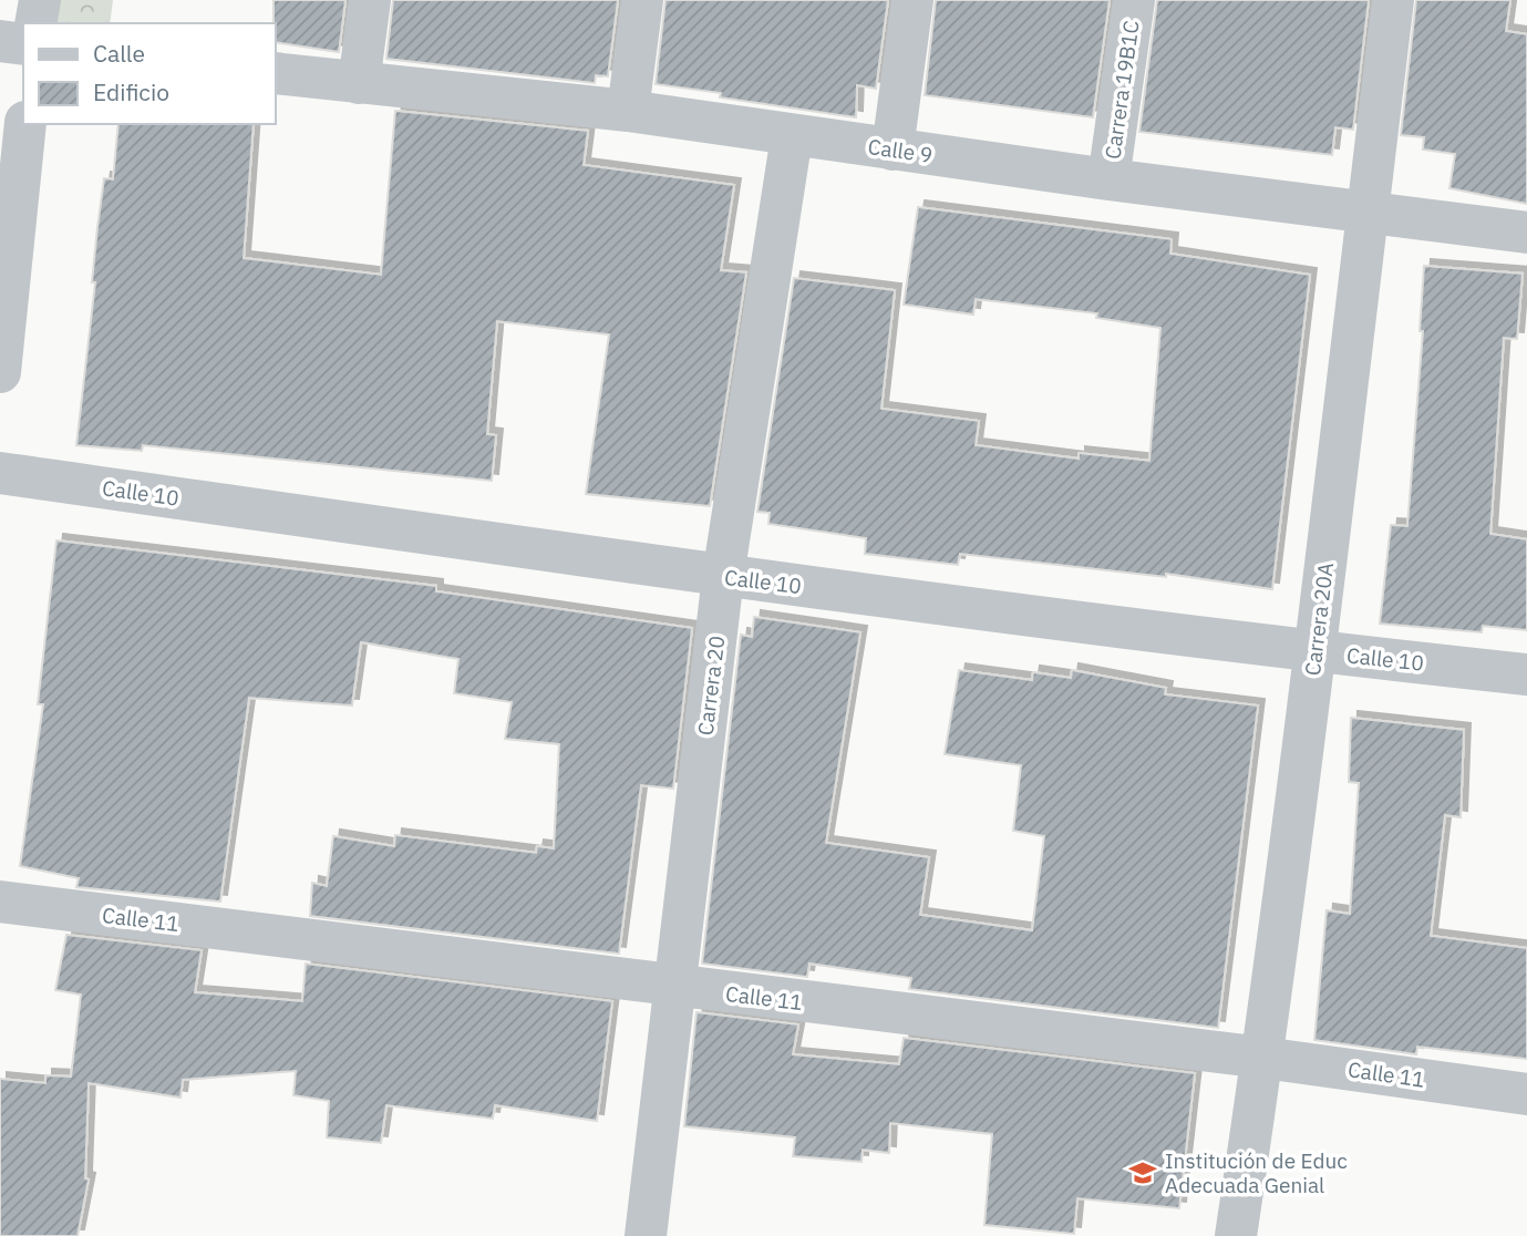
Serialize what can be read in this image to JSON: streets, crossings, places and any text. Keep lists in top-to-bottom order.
{
  "streets": {
    "street": [
      "Carrera 19B1C",
      "Calle 9",
      "Calle 10",
      "Carrera 20A",
      "Carrera 20",
      "Calle 11"
    ]
  },
  "crossings": [
    ["Carrera 19B1C", "Calle 9"],
    ["Calle 9", "Carrera 20A"],
    ["Calle 9", "Carrera 20"],
    ["Calle 10", "Carrera 20A"],
    ["Calle 10", "Carrera 20"],
    ["Carrera 20A", "Calle 11"],
    ["Carrera 20", "Calle 11"]
  ],
  "places": {
    "school or university": ["Institución de Educ Adecuada Genial"]
  },
  "legend": ["Calle", "Edificio"]
}
